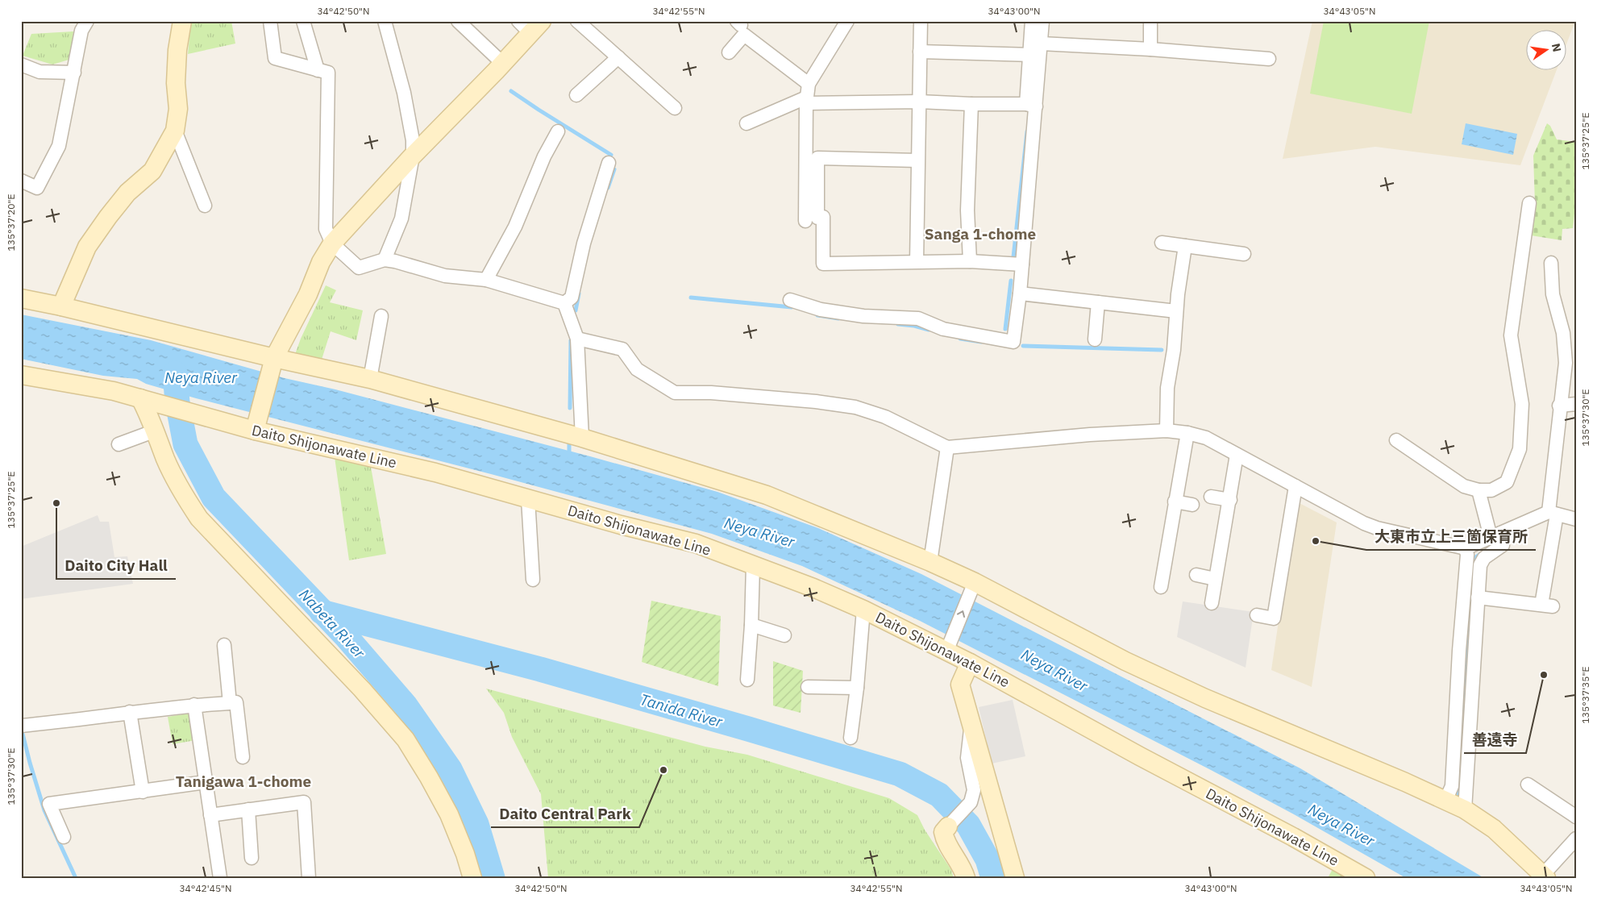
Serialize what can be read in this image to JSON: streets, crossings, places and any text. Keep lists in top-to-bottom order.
{
  "streets": {
    "street": ["Daito Shijonawate Line"]
  },
  "districts": ["Sanga 1-chome", "Tanigawa 1-chome"],
  "water": ["Neya River", "Nabeta River", "Tanida River"],
  "places": [
    "Daito City Hall",
    "大東市立上三箇保育所",
    "善遠寺",
    "Daito Central Park"
  ],
  "north": "right",
  "coordinates": [
    "34°42'50\"N",
    "34°42'55\"N",
    "34°43'00\"N",
    "34°43'05\"N",
    "135°37'25\"E",
    "135°37'20\"E",
    "135°37'30\"E",
    "135°37'35\"E",
    "34°42'45\"N"
  ]
}
